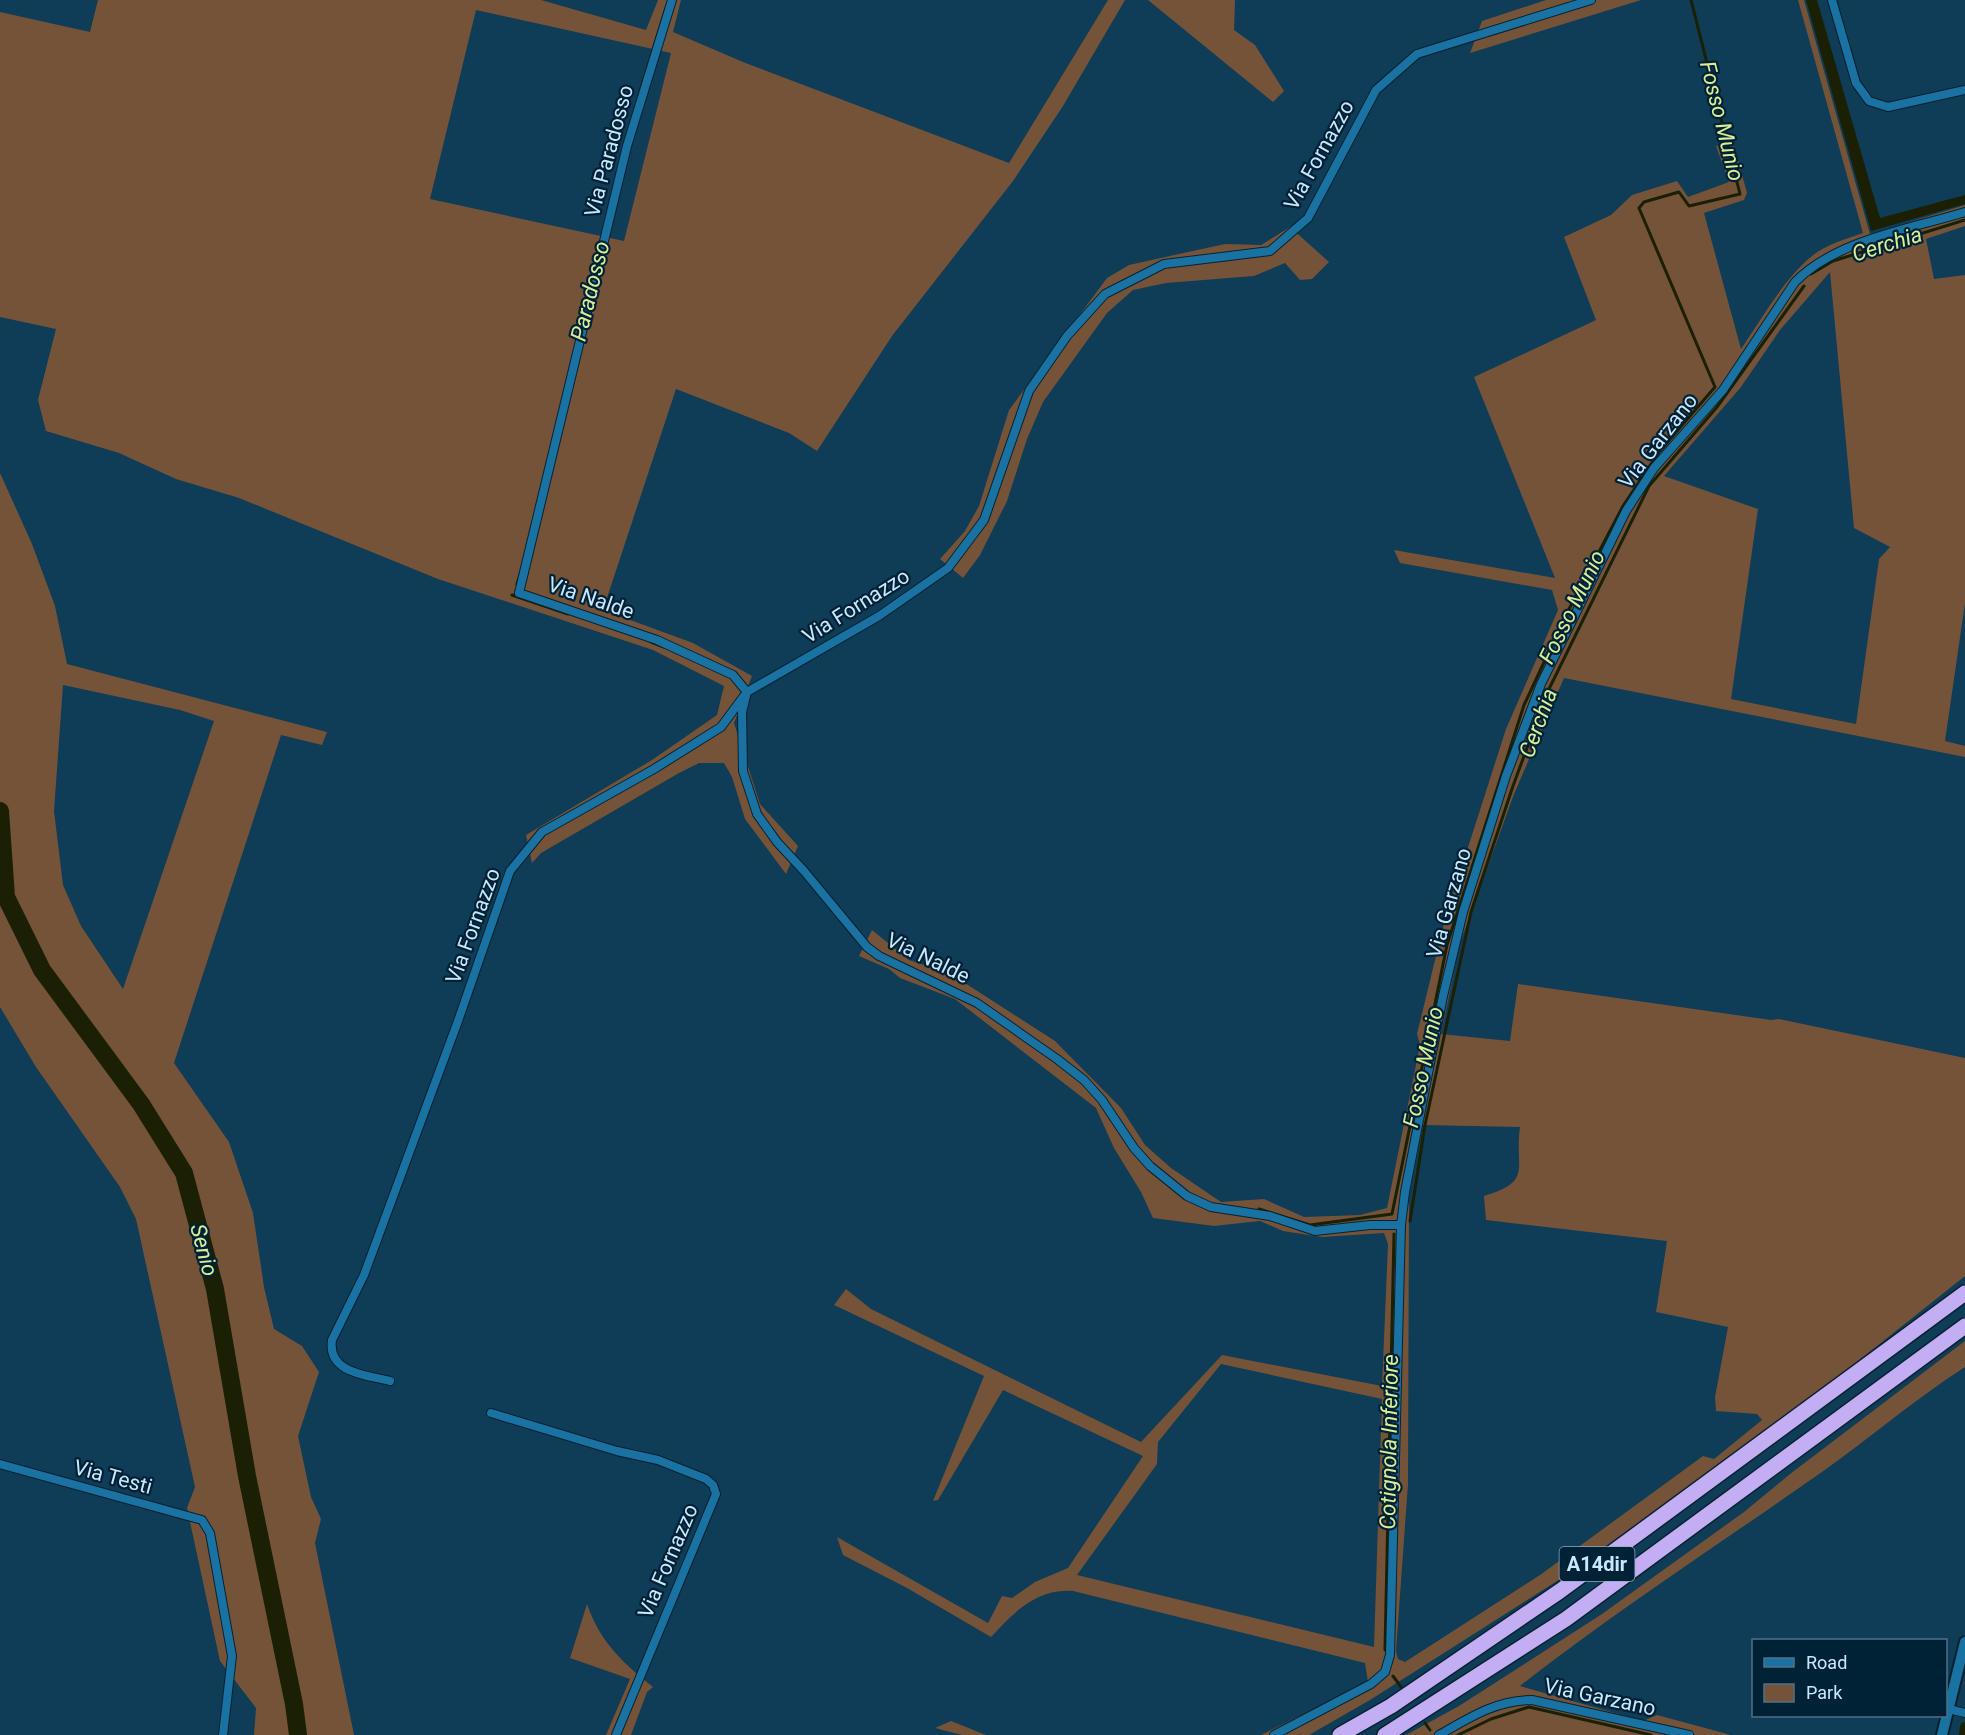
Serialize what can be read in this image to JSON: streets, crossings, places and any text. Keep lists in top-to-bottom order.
{
  "streets": {
    "highway": ["A14dir"],
    "street": [
      "Via Paradosso",
      "Via Fornazzo",
      "Via Garzano",
      "Via Nalde",
      "Via Testi"
    ]
  },
  "crossings": [
    ["Via Paradosso", "Via Nalde"],
    ["Via Fornazzo", "Via Nalde"],
    ["Via Garzano", "Via Nalde"]
  ],
  "water": [
    "Fosso Munio",
    "Cerchia",
    "Paradosso",
    "Senio",
    "Cotignola Inferiore"
  ],
  "legend": ["Road", "Park"]
}
